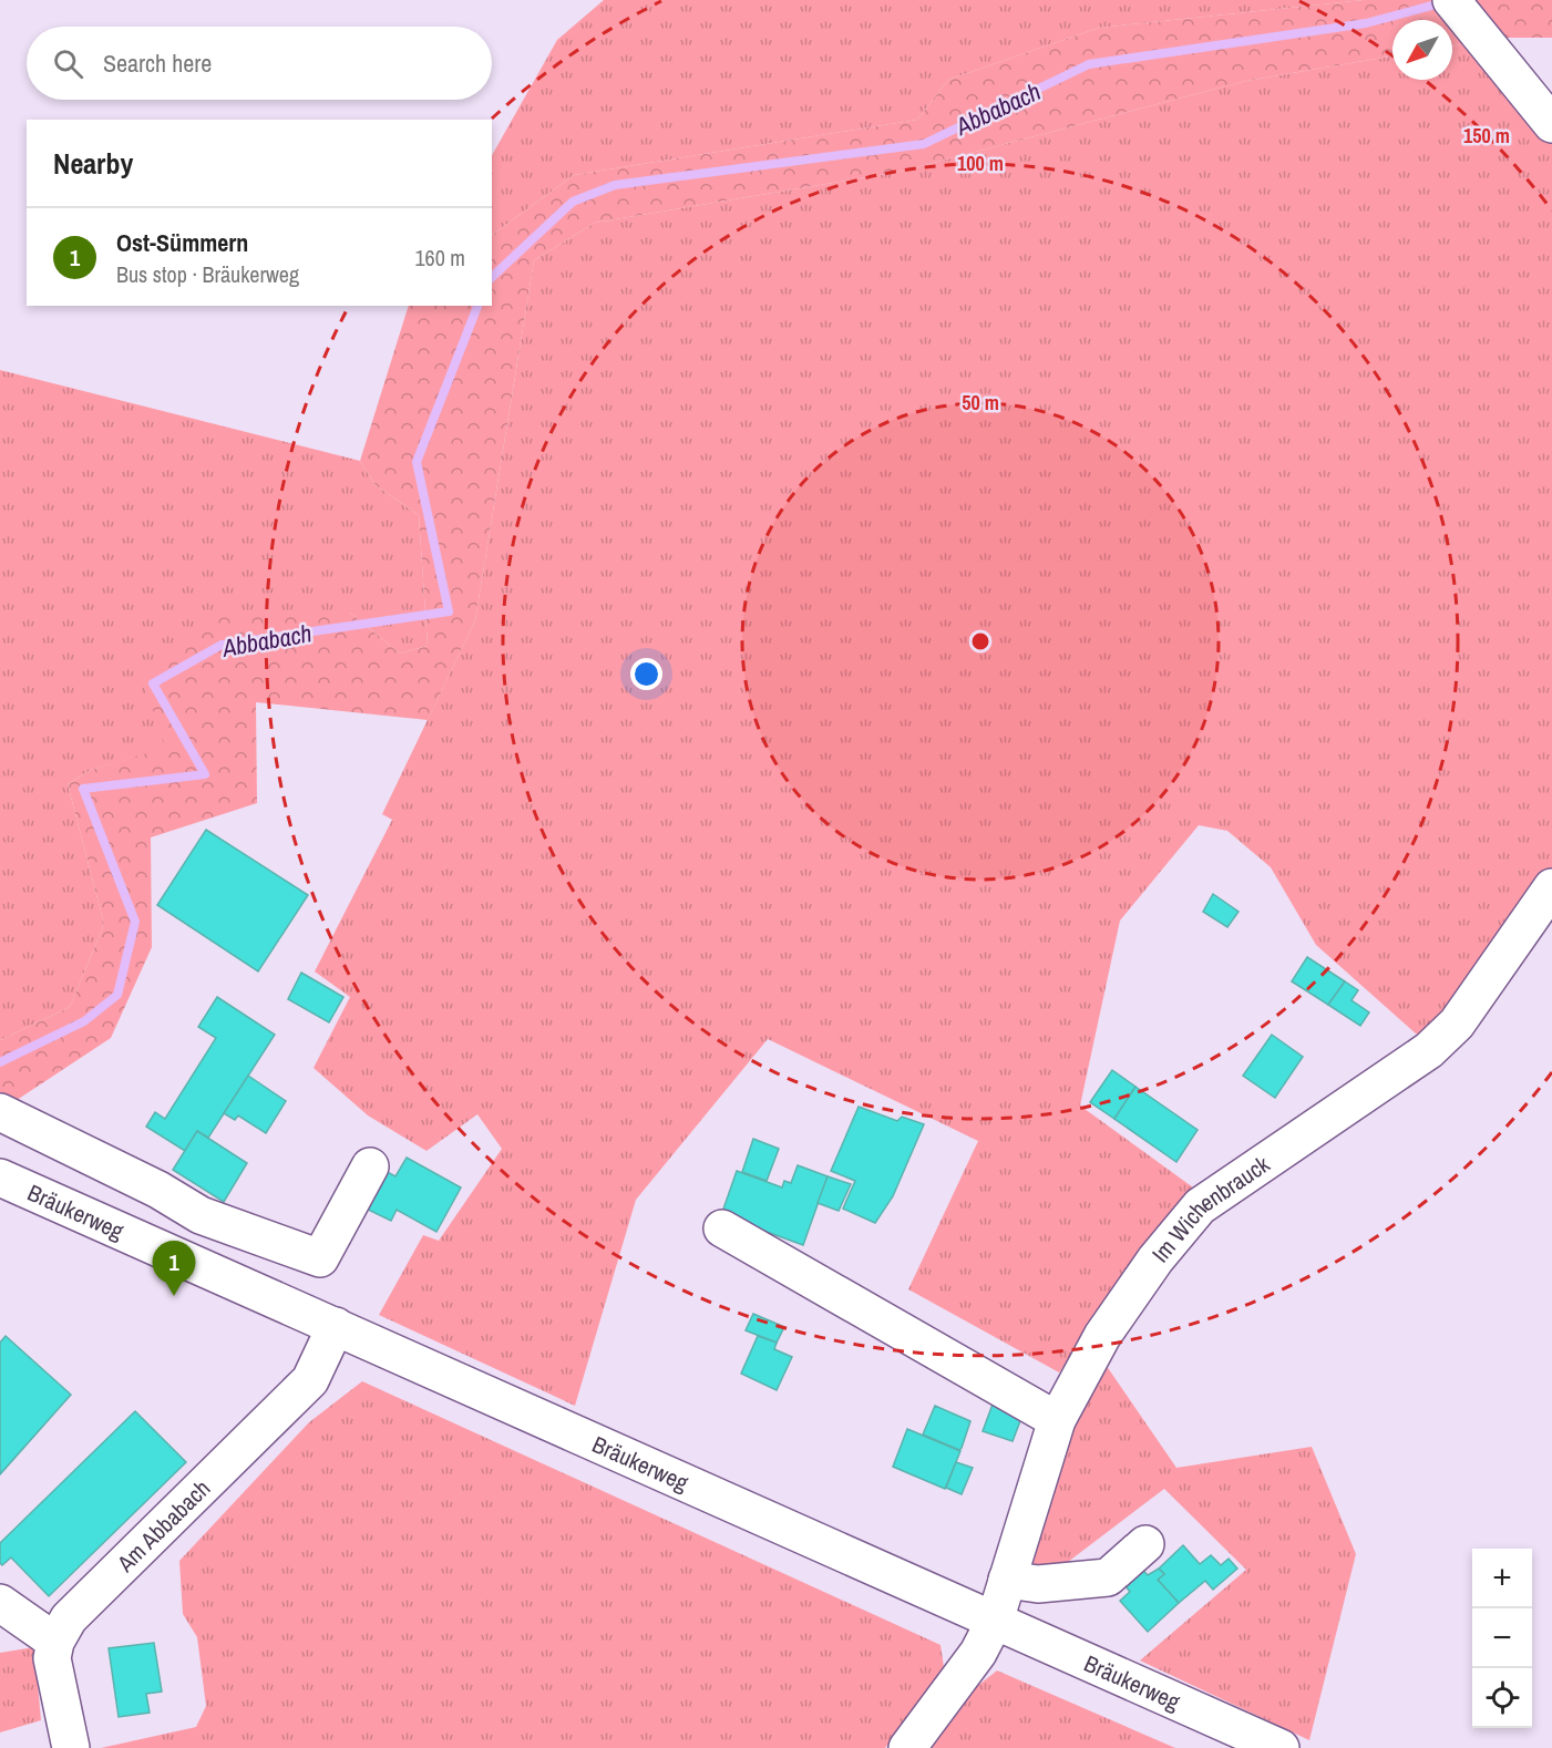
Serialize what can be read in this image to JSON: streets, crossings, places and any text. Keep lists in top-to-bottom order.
{
  "streets": {
    "street": ["Bräukerweg", "Im Wichenbrauck", "Am Abbabach"]
  },
  "crossings": [
    ["Bräukerweg", "Im Wichenbrauck"],
    ["Bräukerweg", "Am Abbabach"]
  ],
  "water": ["Abbabach"],
  "north": "bottom left",
  "page": {
    "search": "Search here",
    "heading": "Nearby",
    "list": [
      {
        "mark": "1",
        "name": "Ost-Sümmern",
        "note": "Bus stop · Bräukerweg",
        "value": "160 m"
      }
    ],
    "pins": "1",
    "map_buttons": ["+", "−"]
  },
  "rings": ["150 m", "100 m", "50 m"]
}
